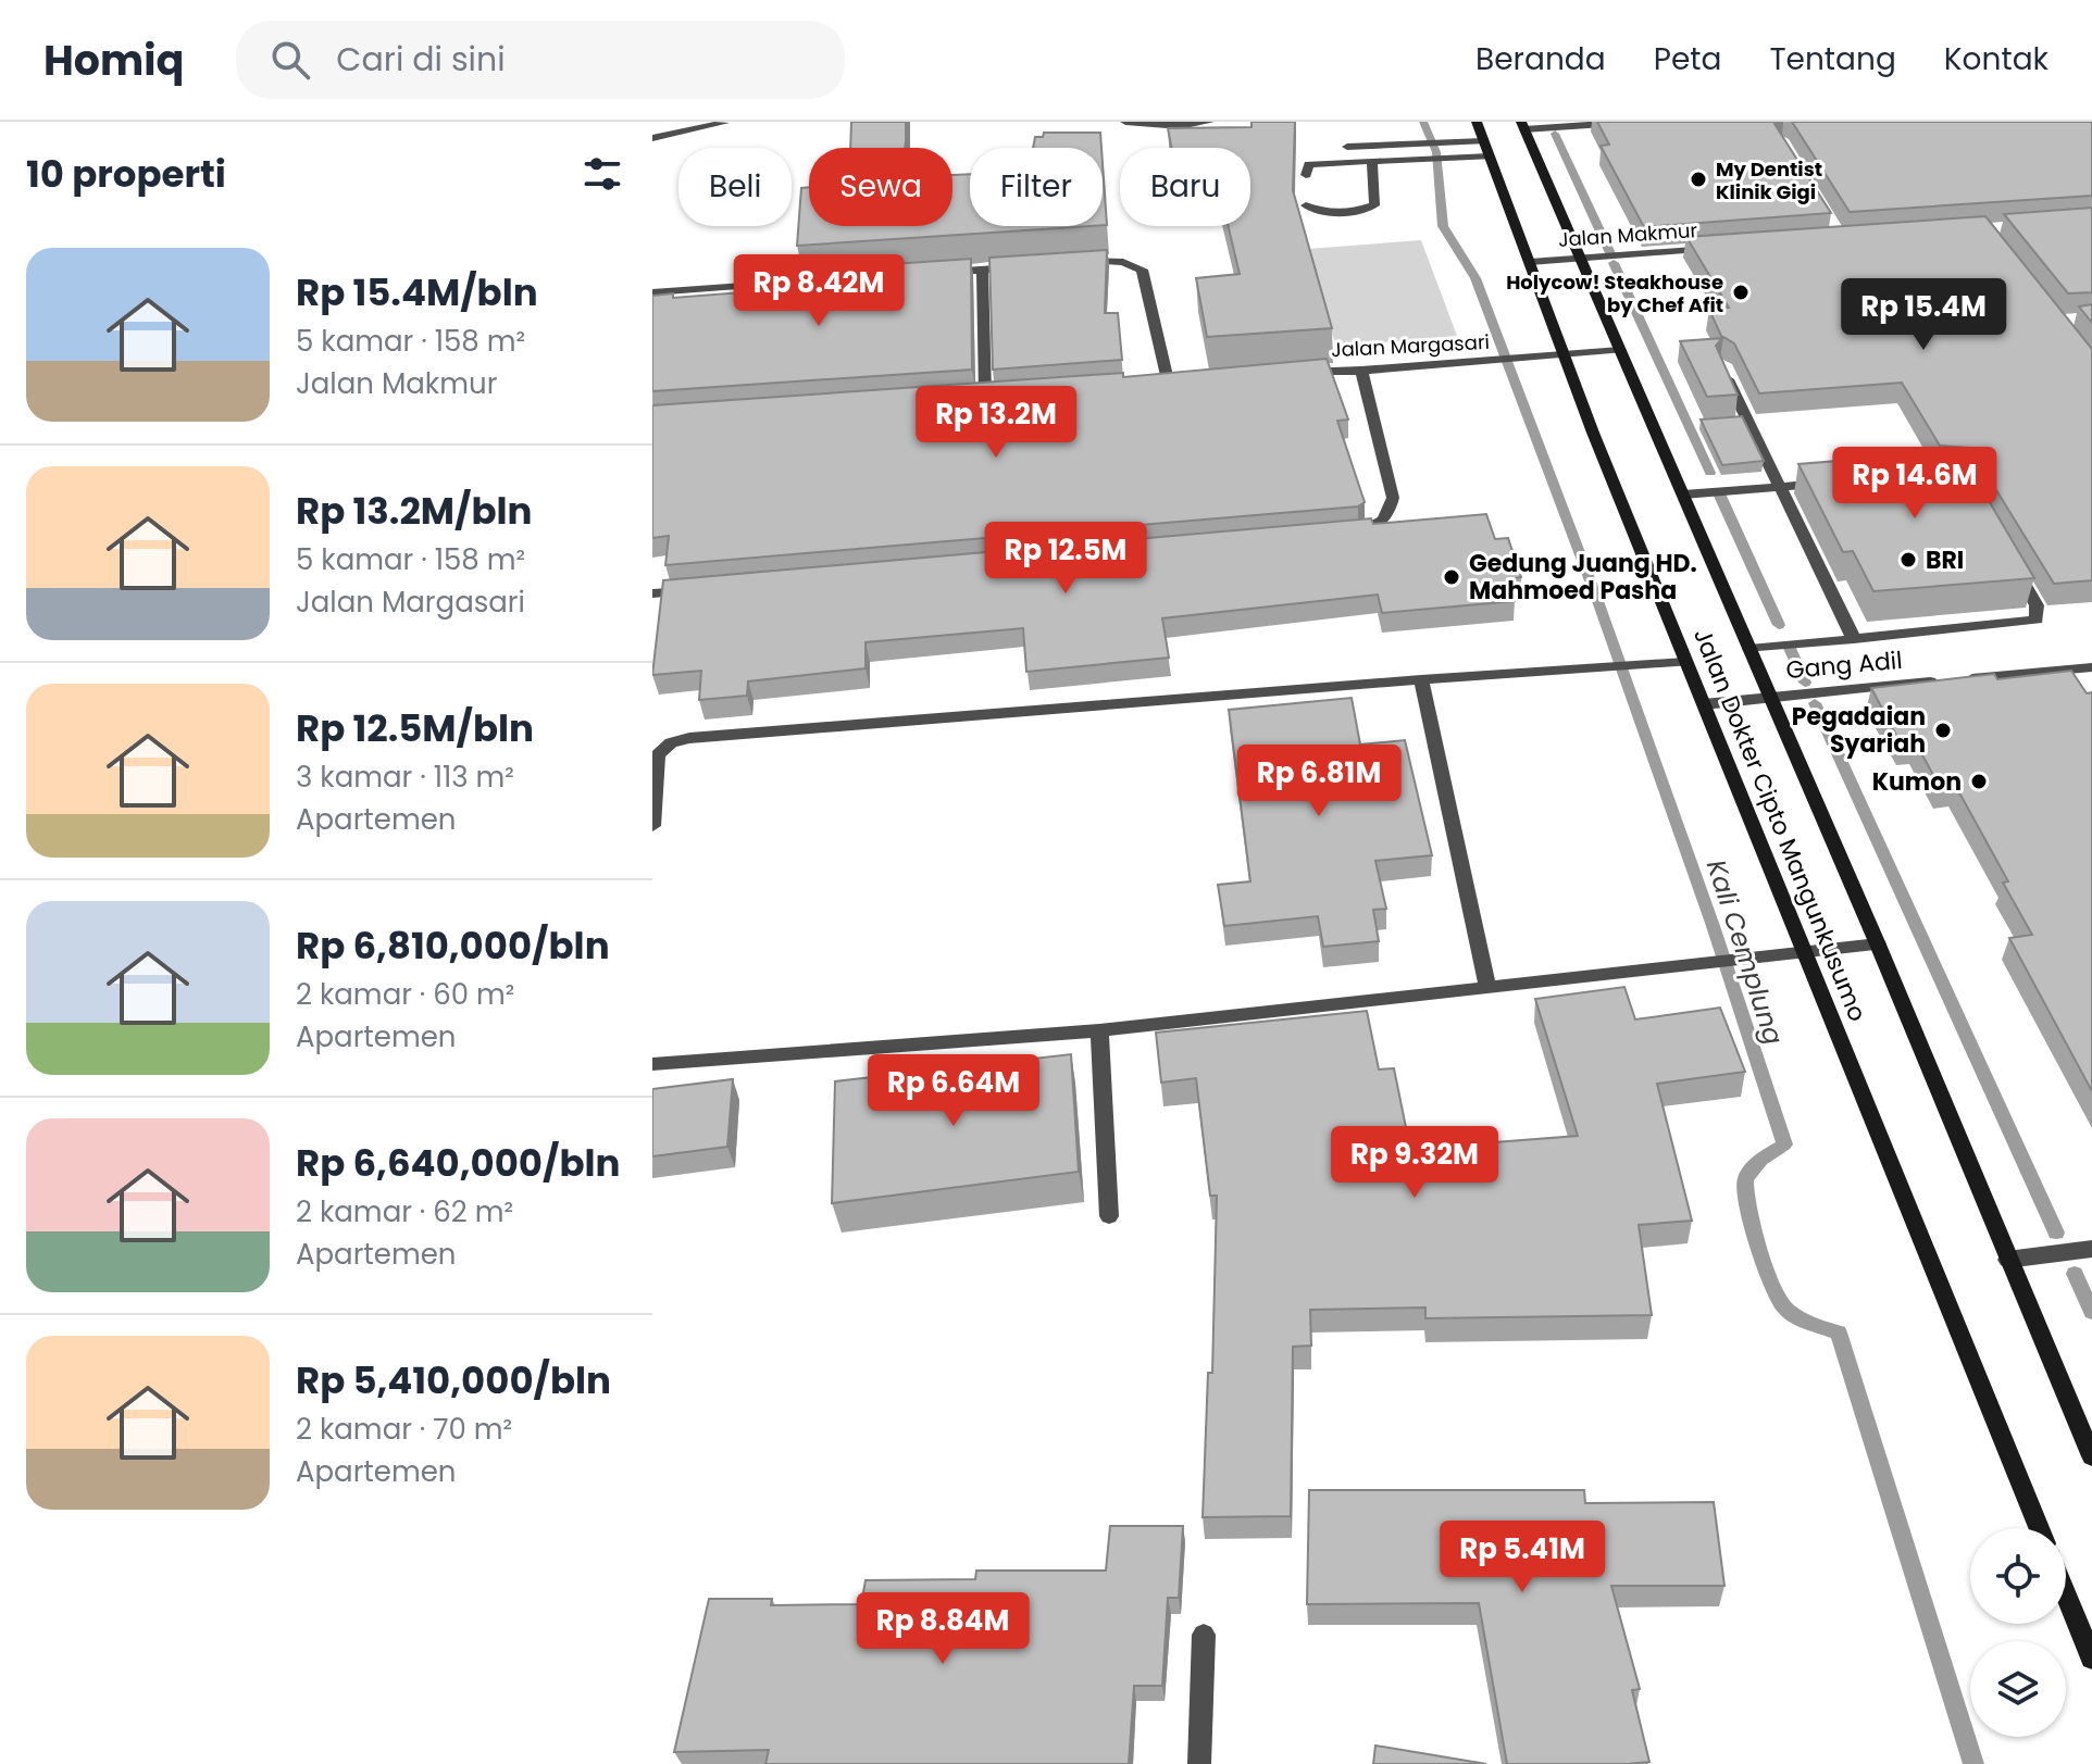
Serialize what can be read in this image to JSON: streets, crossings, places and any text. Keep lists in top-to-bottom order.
{
  "streets": {
    "main road": ["Jalan Dokter Cipto Mangunkusumo"],
    "street": ["Jalan Makmur", "Jalan Margasari", "Gang Adil"]
  },
  "crossings": [
    ["Jalan Makmur", "Jalan Dokter Cipto Mangunkusumo"],
    ["Jalan Margasari", "Jalan Dokter Cipto Mangunkusumo"],
    ["Gang Adil", "Jalan Dokter Cipto Mangunkusumo"]
  ],
  "water": ["Kali Cemplung"],
  "places": [
    "My Dentist Klinik Gigi",
    "Holycow! Steakhouse by Chef Afit",
    "BRI",
    "Gedung Juang HD. Mahmoed Pasha",
    "Pegadaian Syariah",
    "Kumon"
  ],
  "page": {
    "header": "Homiq",
    "search": "Cari di sini",
    "nav": [
      "Beranda",
      "Peta",
      "Tentang",
      "Kontak"
    ],
    "heading": "10 properti",
    "chip": [
      "Beli",
      "Sewa",
      "Filter",
      "Baru"
    ],
    "list": [
      {
        "name": "Rp 15.4M/bln",
        "note": "5 kamar · 158 m² · Jalan Makmur"
      },
      {
        "name": "Rp 13.2M/bln",
        "note": "5 kamar · 158 m² · Jalan Margasari"
      },
      {
        "name": "Rp 12.5M/bln",
        "note": "3 kamar · 113 m² · Apartemen"
      },
      {
        "name": "Rp 6,810,000/bln",
        "note": "2 kamar · 60 m² · Apartemen"
      },
      {
        "name": "Rp 6,640,000/bln",
        "note": "2 kamar · 62 m² · Apartemen"
      },
      {
        "name": "Rp 5,410,000/bln",
        "note": "2 kamar · 70 m² · Apartemen"
      }
    ],
    "price": [
      "Rp 8.42M",
      "Rp 15.4M",
      "Rp 13.2M",
      "Rp 14.6M",
      "Rp 12.5M",
      "Rp 6.81M",
      "Rp 6.64M",
      "Rp 9.32M",
      "Rp 5.41M",
      "Rp 8.84M"
    ]
  }
}
